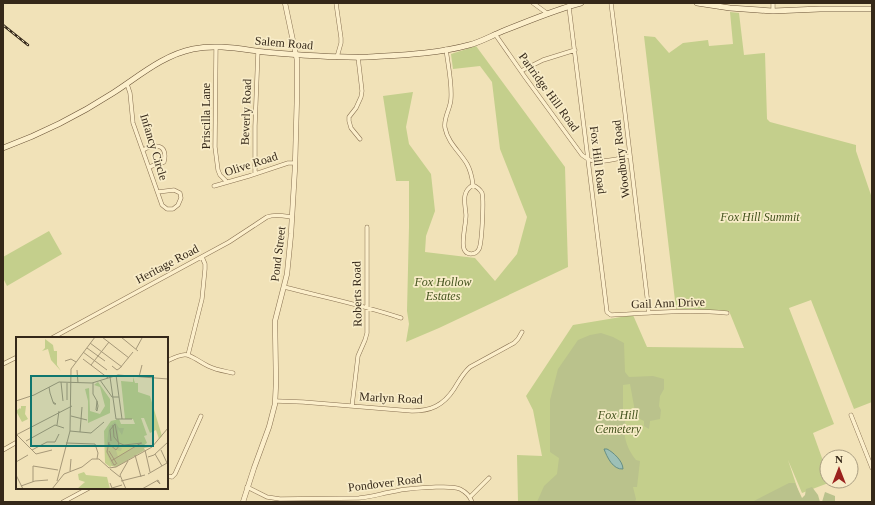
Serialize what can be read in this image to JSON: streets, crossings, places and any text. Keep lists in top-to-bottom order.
{
  "streets": {
    "main road": ["Salem Road"],
    "street": [
      "Partridge Hill Road",
      "Beverly Road",
      "Priscilla Lane",
      "Infancy Circle",
      "Woodbury Road",
      "Fox Hill Road",
      "Olive Road",
      "Pond Street",
      "Heritage Road",
      "Roberts Road",
      "Gail Ann Drive",
      "Marlyn Road",
      "Pondover Road"
    ]
  },
  "crossings": [
    ["Salem Road", "Partridge Hill Road"],
    ["Salem Road", "Beverly Road"],
    ["Salem Road", "Priscilla Lane"],
    ["Salem Road", "Infancy Circle"],
    ["Salem Road", "Fox Hill Road"],
    ["Salem Road", "Pond Street"],
    ["Partridge Hill Road", "Fox Hill Road"],
    ["Beverly Road", "Olive Road"],
    ["Priscilla Lane", "Olive Road"],
    ["Woodbury Road", "Gail Ann Drive"],
    ["Fox Hill Road", "Gail Ann Drive"],
    ["Olive Road", "Pond Street"],
    ["Pond Street", "Heritage Road"],
    ["Pond Street", "Marlyn Road"],
    ["Pond Street", "Pondover Road"],
    ["Roberts Road", "Marlyn Road"]
  ],
  "parks": ["Fox Hill Summit", "Fox Hollow Estates", "Fox Hill Cemetery"],
  "north": "top"
}
